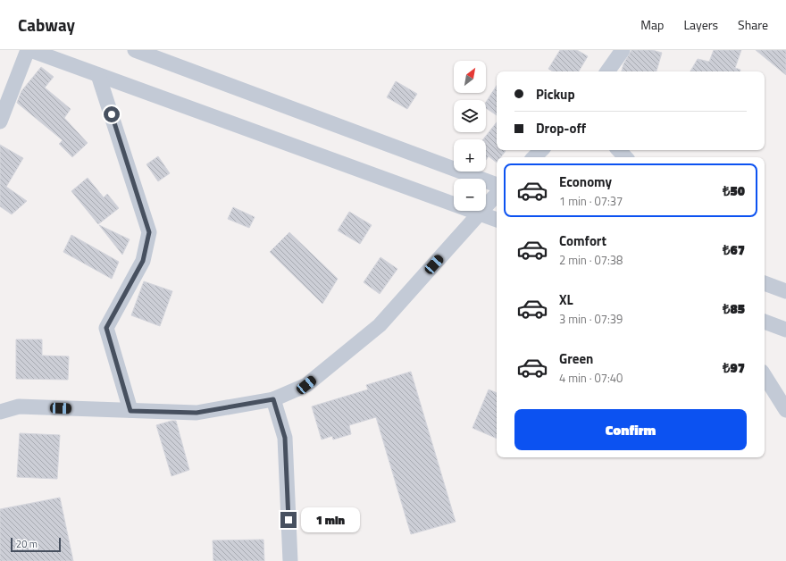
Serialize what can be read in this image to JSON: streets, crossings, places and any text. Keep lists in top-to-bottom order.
{
  "scale_bar": "20 m",
  "north": "top right",
  "page": {
    "header": "Cabway",
    "nav": ["Map", "Layers", "Share"],
    "map_buttons": ["+", "−"],
    "banner": ["Pickup", "Drop-off"],
    "list": [
      {
        "name": "Economy",
        "note": "1 min · 07:37",
        "value": "₺50"
      },
      {
        "name": "Comfort",
        "note": "2 min · 07:38",
        "value": "₺67"
      },
      {
        "name": "XL",
        "note": "3 min · 07:39",
        "value": "₺85"
      },
      {
        "name": "Green",
        "note": "4 min · 07:40",
        "value": "₺97"
      }
    ],
    "buttons": "Confirm",
    "bubble": "1 min",
    "scale": "20 m"
  }
}
